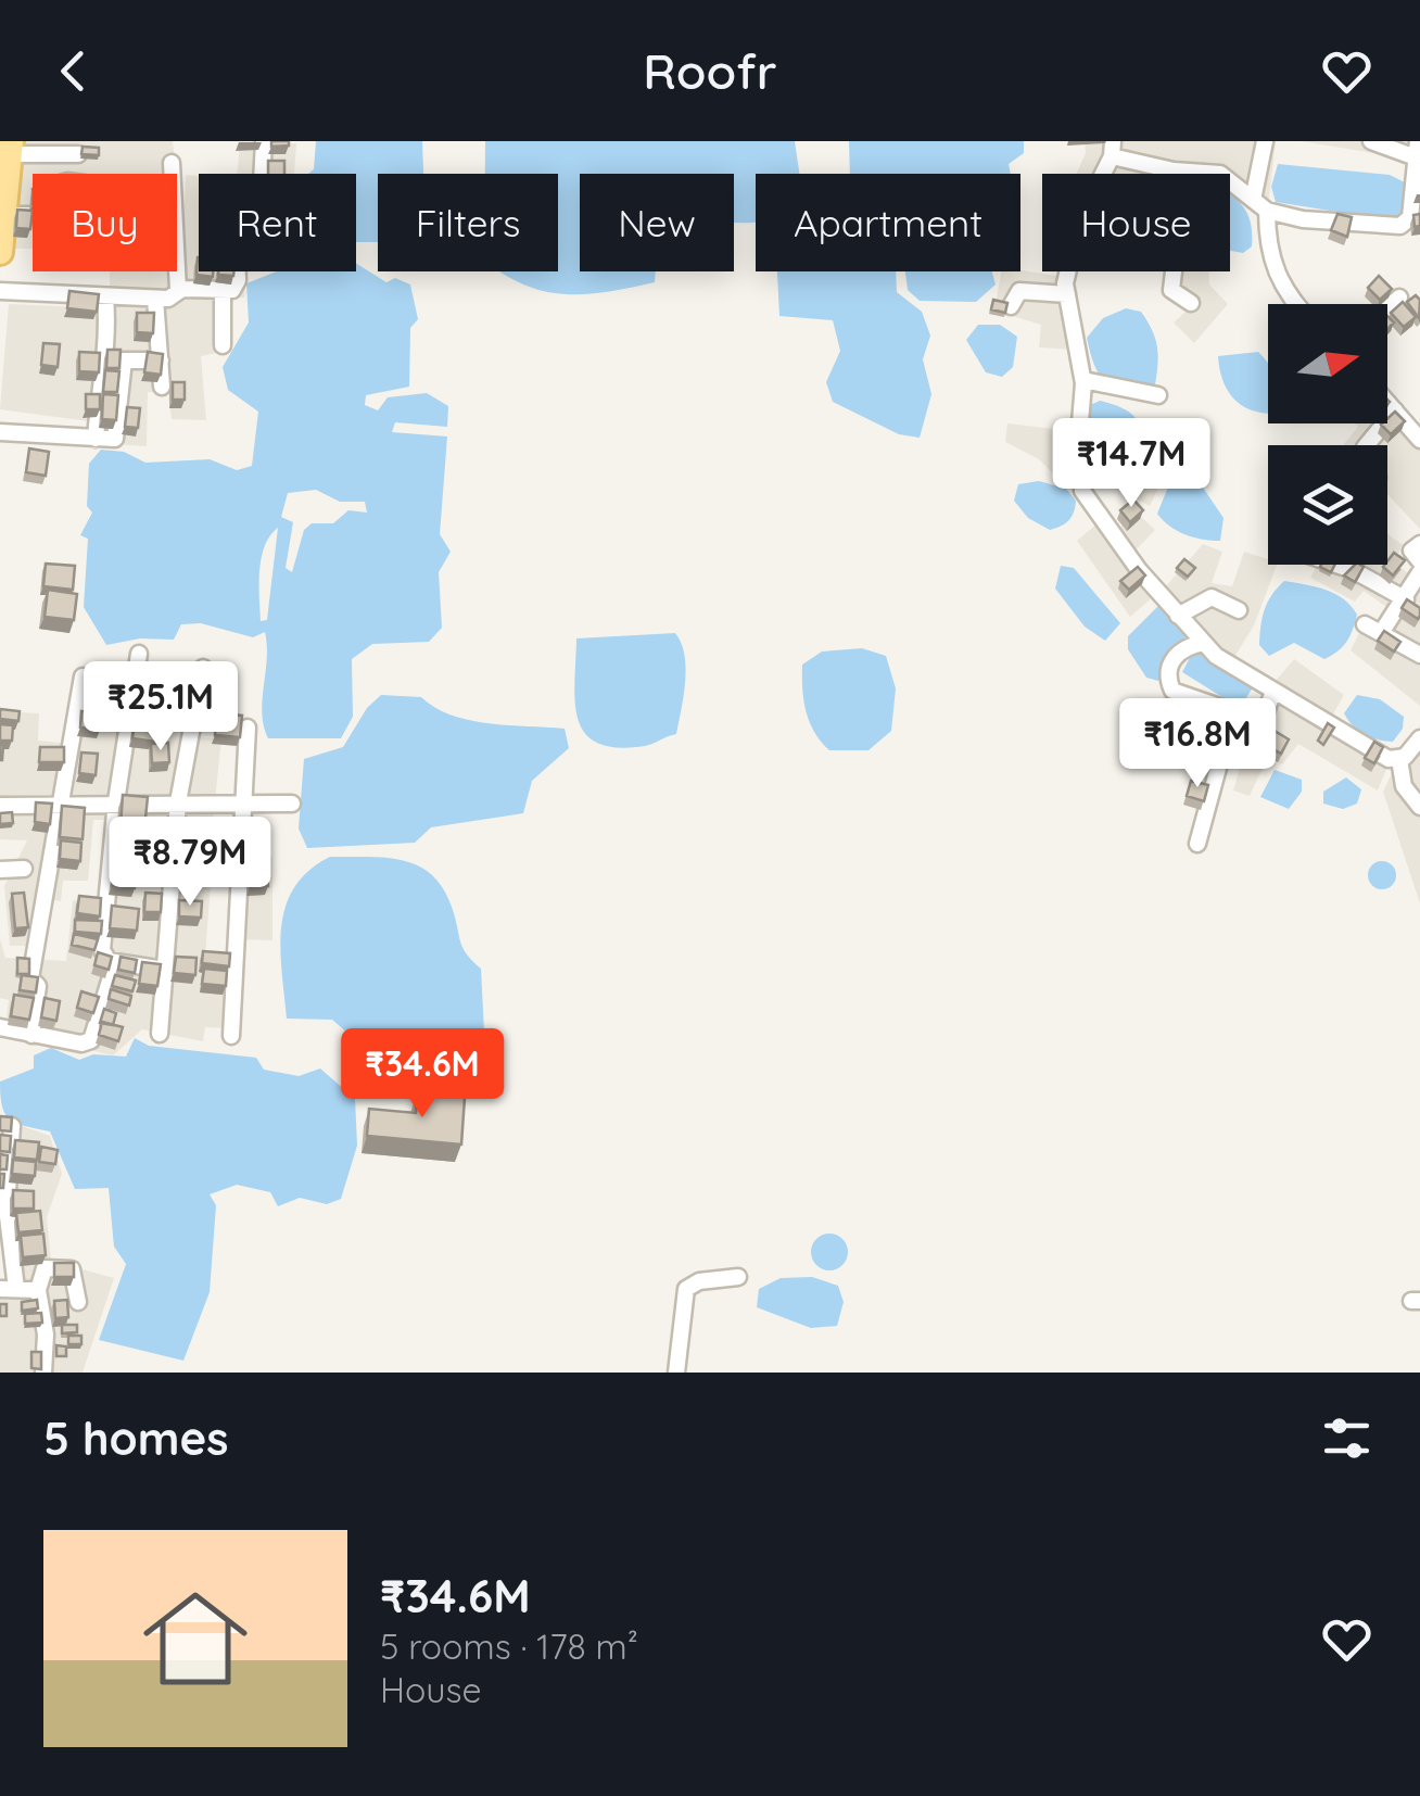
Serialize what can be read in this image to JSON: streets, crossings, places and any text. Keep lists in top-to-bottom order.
{
  "north": "right",
  "page": {
    "header": "Roofr",
    "chip": [
      "Buy",
      "Rent",
      "Filters",
      "New",
      "Apartment",
      "House"
    ],
    "price": [
      "₹14.7M",
      "₹25.1M",
      "₹16.8M",
      "₹8.79M",
      "₹34.6M"
    ],
    "heading": "5 homes",
    "list": [
      {
        "name": "₹34.6M",
        "note": "5 rooms · 178 m² · House"
      }
    ]
  }
}
